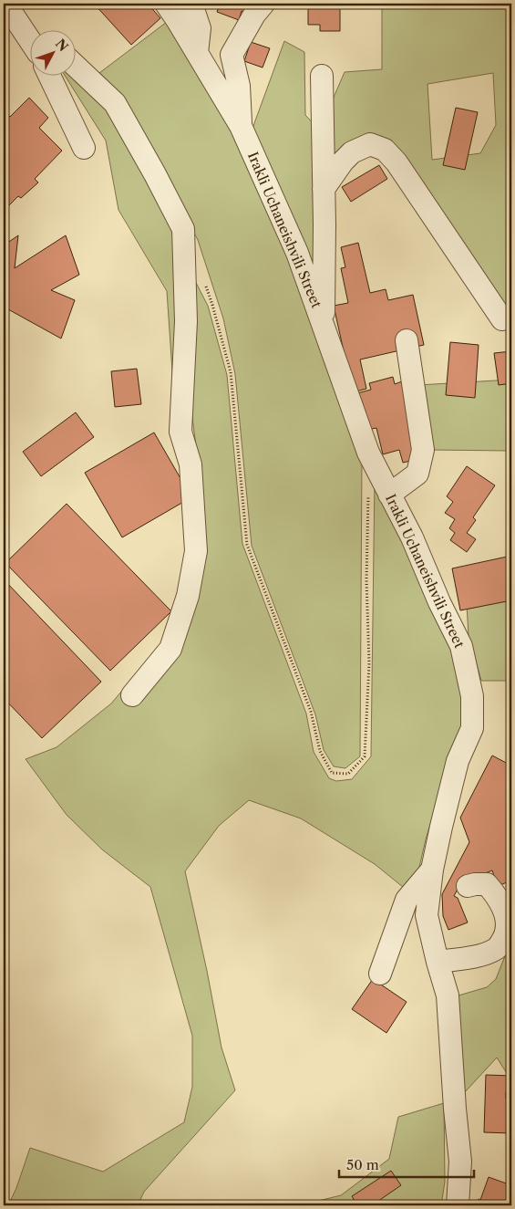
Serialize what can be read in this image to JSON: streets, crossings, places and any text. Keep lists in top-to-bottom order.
{
  "streets": {
    "street": ["Irakli Uchaneishvili Street"]
  },
  "scale_bar": "50 m",
  "north": "top right"
}
